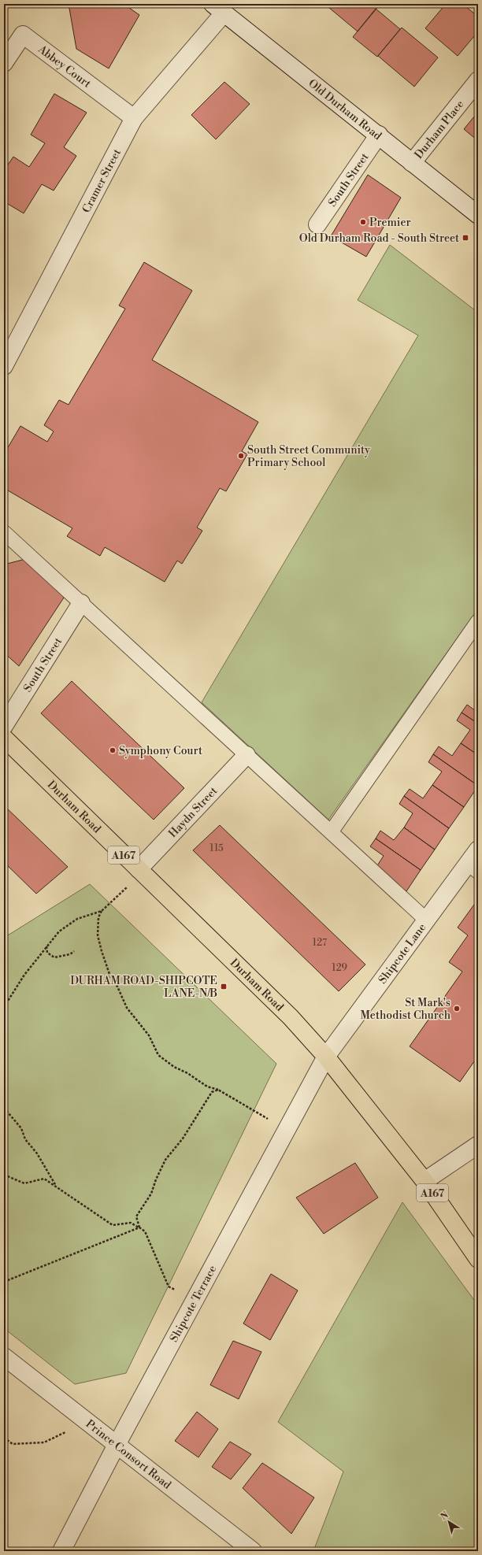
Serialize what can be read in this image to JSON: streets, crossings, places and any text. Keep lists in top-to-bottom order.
{
  "streets": {
    "main road": ["Durham Road", "A167"],
    "street": [
      "Abbey Court",
      "Old Durham Road",
      "Durham Place",
      "South Street",
      "Cramer Street",
      "Haydn Street",
      "Shipcote Lane",
      "Shipcote Terrace",
      "Prince Consort Road"
    ]
  },
  "crossings": [
    ["Abbey Court", "Cramer Street"],
    ["Old Durham Road", "Durham Place"],
    ["Old Durham Road", "South Street"],
    ["Old Durham Road", "Cramer Street"],
    ["Durham Road", "Haydn Street"],
    ["Durham Road", "Shipcote Lane"],
    ["Durham Road", "Shipcote Terrace"],
    ["Shipcote Lane", "Shipcote Terrace"],
    ["Shipcote Terrace", "Prince Consort Road"]
  ],
  "places": {
    "other": [
      "Premier",
      "South Street Community Primary School",
      "Symphony Court",
      "St Mark's Methodist Church"
    ],
    "transit": ["Old Durham Road - South Street", "DURHAM ROAD-SHIPCOTE LANE-N/B"]
  },
  "house_numbers": ["115", "127", "129"],
  "north": "top left"
}
